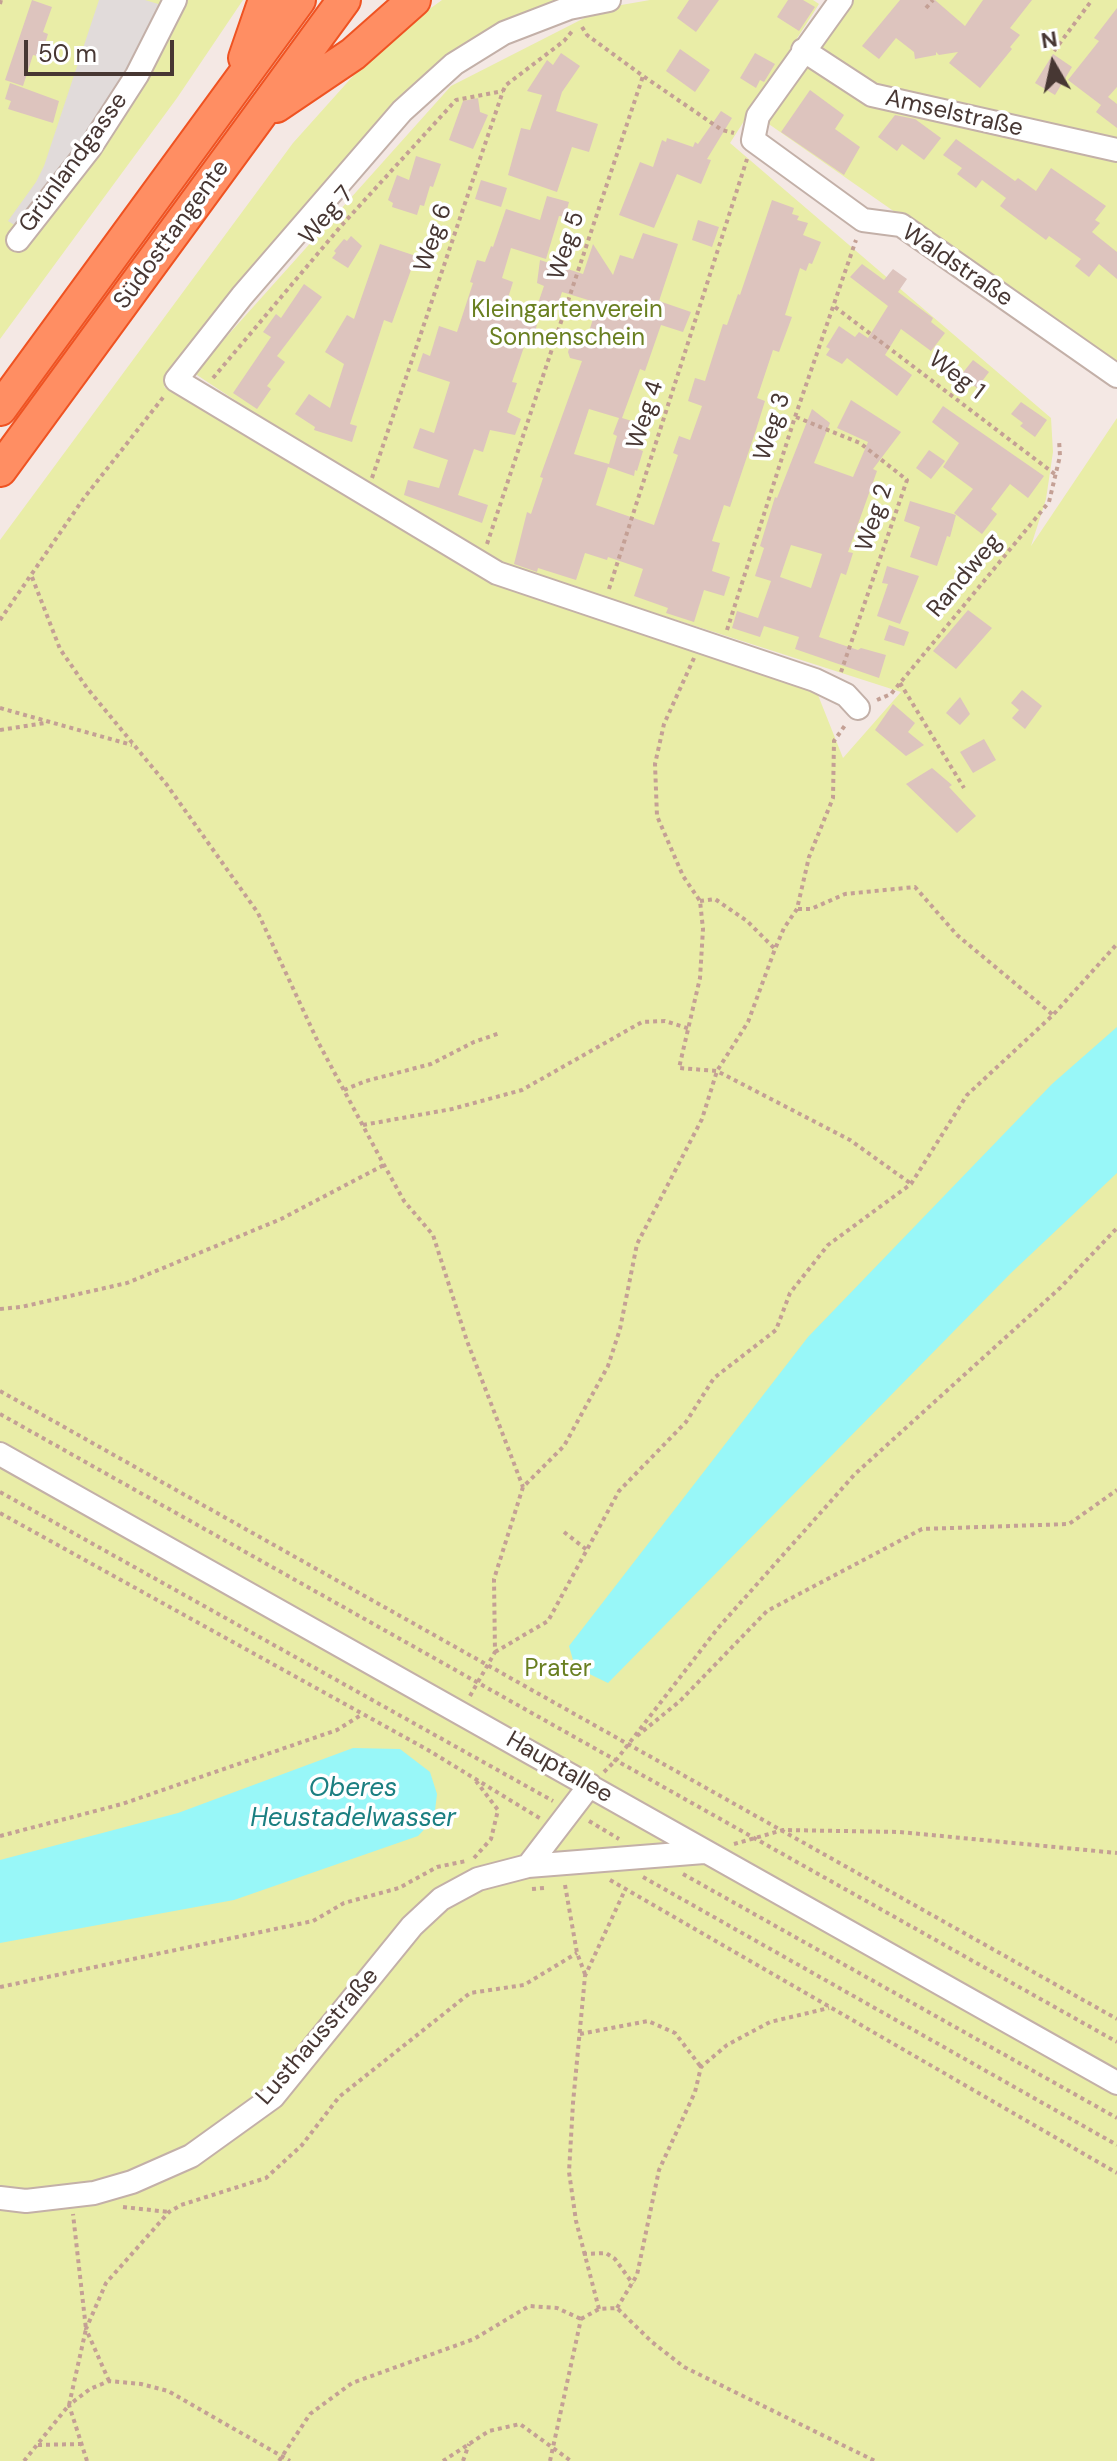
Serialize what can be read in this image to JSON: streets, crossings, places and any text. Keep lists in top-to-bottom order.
{
  "streets": {
    "highway": ["Südosttangente"],
    "street": [
      "Amselstraße",
      "Grünlandgasse",
      "Waldstraße",
      "Hauptallee",
      "Lusthausstraße"
    ],
    "path": [
      "Weg 7",
      "Weg 6",
      "Weg 5",
      "Weg 1",
      "Weg 4",
      "Weg 3",
      "Weg 2",
      "Randweg"
    ]
  },
  "crossings": [
    ["Weg 7", "Weg 6"],
    ["Weg 6", "Weg 5"],
    ["Waldstraße", "Weg 4"],
    ["Waldstraße", "Weg 3"],
    ["Weg 1", "Weg 3"],
    ["Weg 1", "Randweg"],
    ["Weg 3", "Weg 2"],
    ["Hauptallee", "Lusthausstraße"]
  ],
  "water": ["Oberes Heustadelwasser"],
  "parks": ["Kleingartenverein Sonnenschein", "Prater"],
  "scale_bar": "50 m",
  "north": "top"
}
